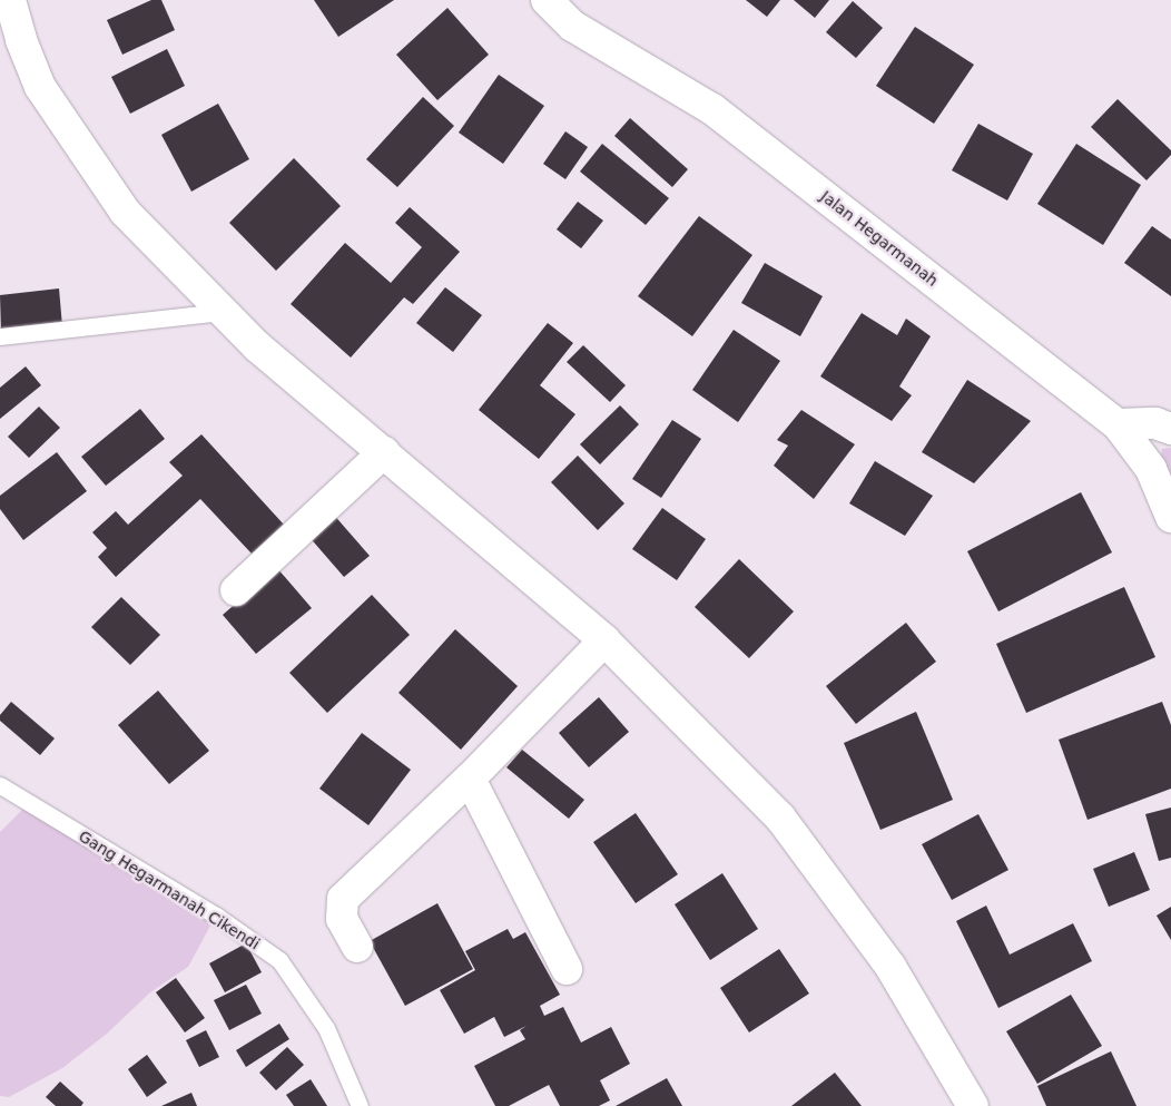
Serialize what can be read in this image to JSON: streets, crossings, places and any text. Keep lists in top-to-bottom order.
{
  "streets": {
    "street": ["Jalan Hegarmanah"],
    "lane": ["Gang Hegarmanah Cikendi"]
  }
}
